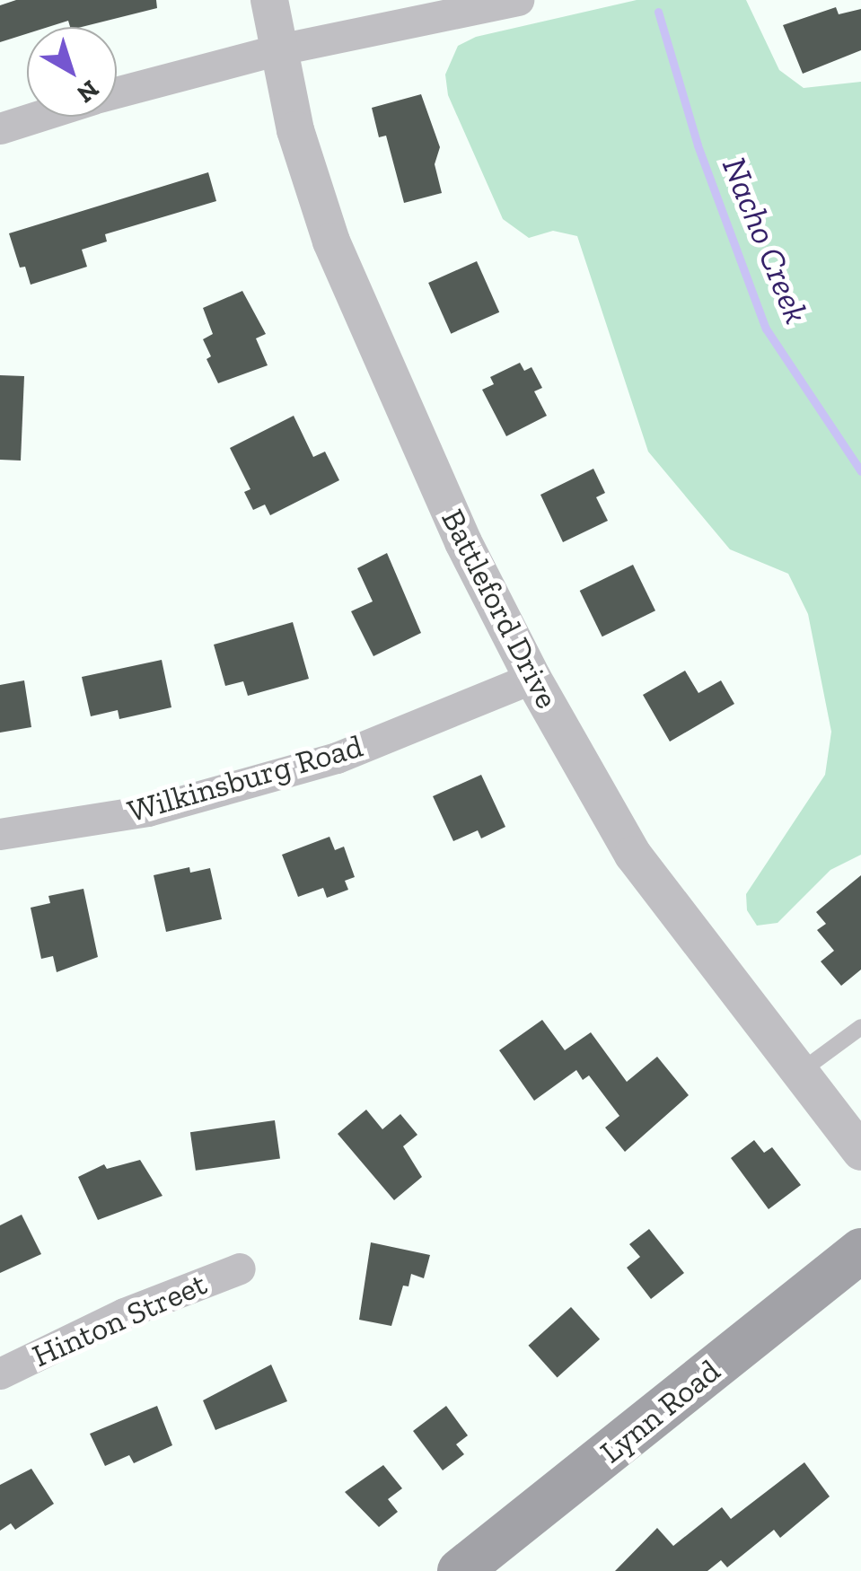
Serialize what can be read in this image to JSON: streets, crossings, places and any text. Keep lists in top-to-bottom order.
{
  "streets": {
    "main road": ["Lynn Road"],
    "street": ["Battleford Drive", "Wilkinsburg Road", "Hinton Street"]
  },
  "crossings": [
    ["Battleford Drive", "Wilkinsburg Road"]
  ],
  "water": ["Nacho Creek"],
  "north": "bottom right"
}
